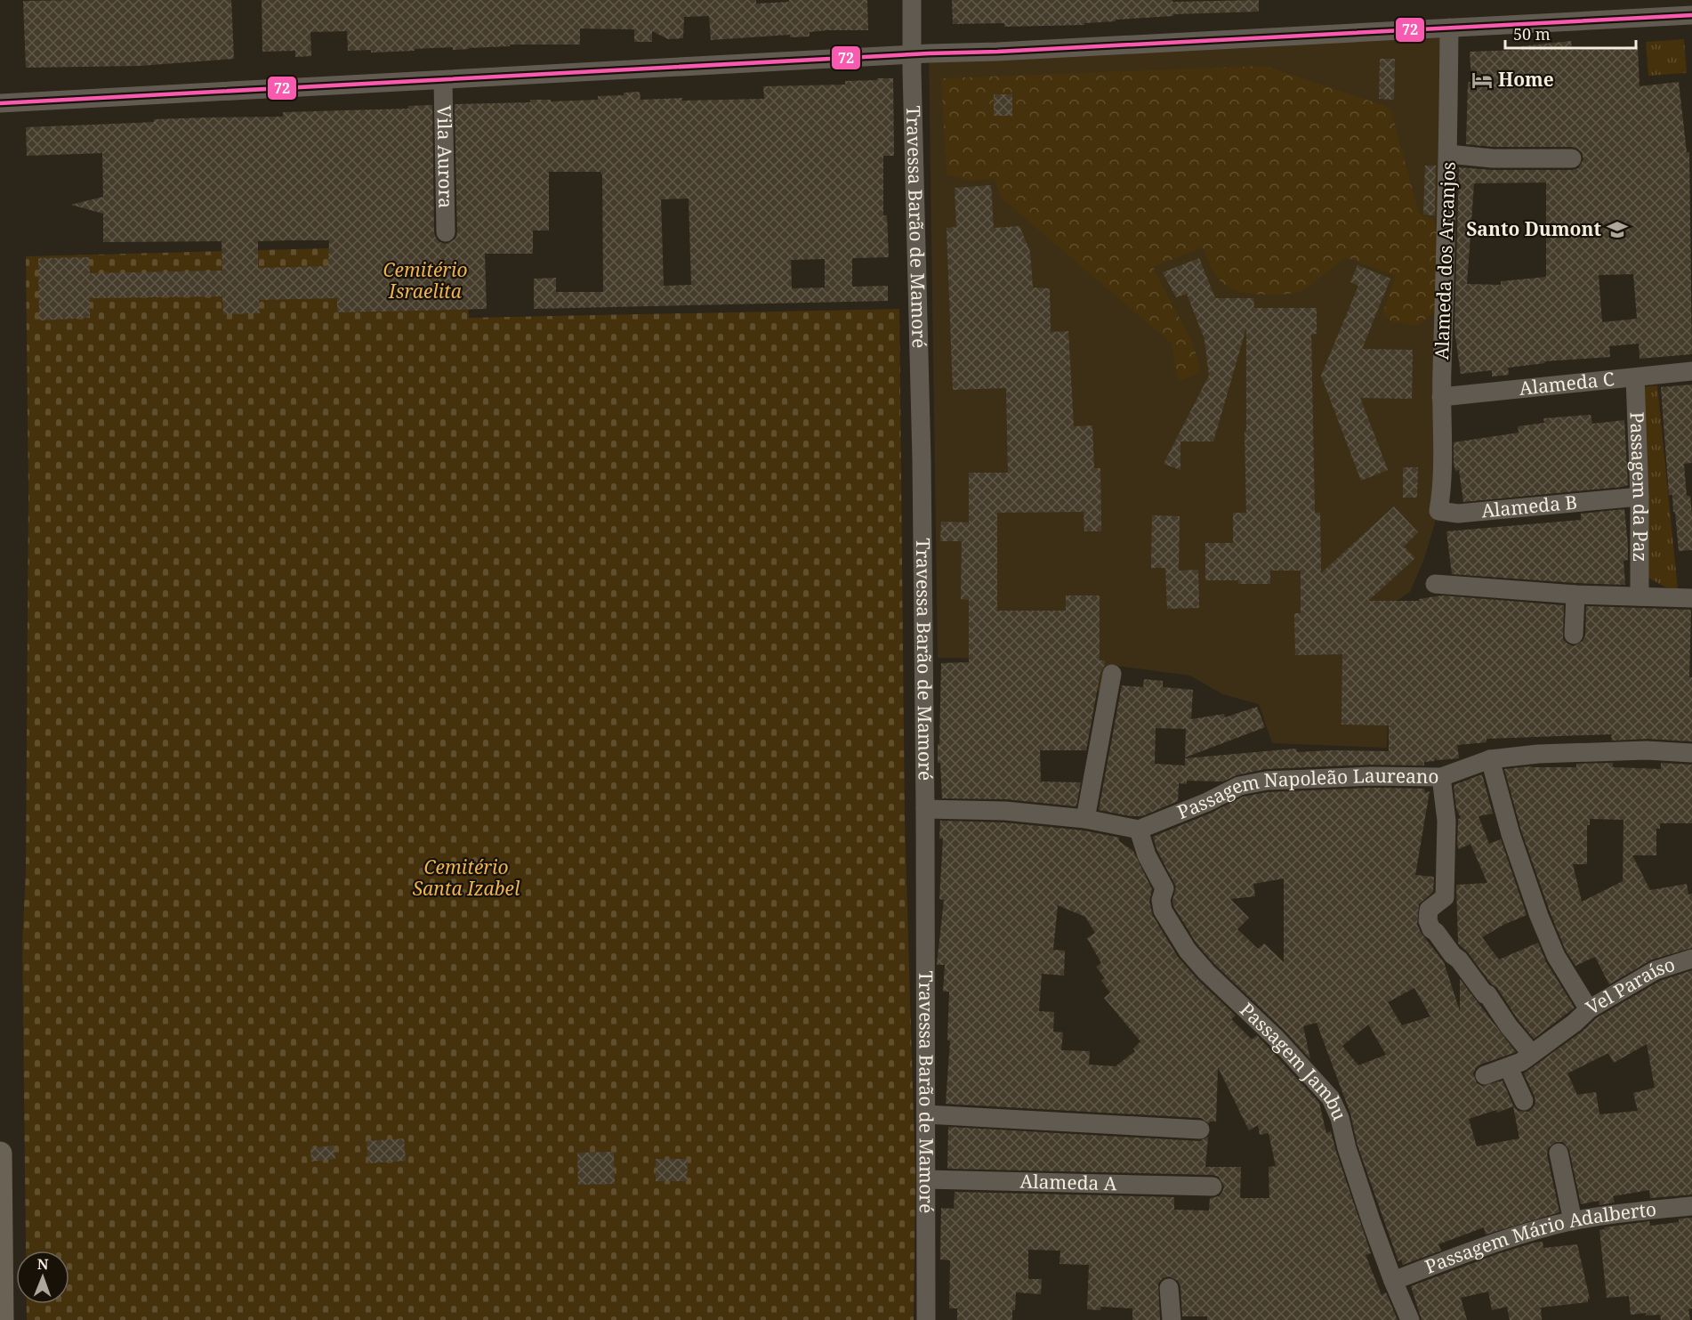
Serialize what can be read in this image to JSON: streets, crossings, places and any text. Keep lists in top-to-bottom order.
{
  "streets": {
    "street": [
      "Vila Aurora",
      "Travessa Barão de Mamoré",
      "Alameda dos Arcanjos",
      "Alameda C",
      "Passagem da Paz",
      "Alameda B",
      "Passagem Napoleão Laureano",
      "Vel Paraíso",
      "Passagem Jambu",
      "Alameda A",
      "Passagem Mário Adalberto"
    ]
  },
  "crossings": [
    ["Travessa Barão de Mamoré", "Alameda A"],
    ["Alameda dos Arcanjos", "Alameda C"],
    ["Alameda dos Arcanjos", "Alameda B"],
    ["Alameda C", "Passagem da Paz"],
    ["Passagem da Paz", "Alameda B"],
    ["Passagem Napoleão Laureano", "Passagem Jambu"],
    ["Passagem Jambu", "Passagem Mário Adalberto"]
  ],
  "parks": ["Cemitério Israelita", "Cemitério Santa Izabel"],
  "places": {
    "hotel": ["Home"],
    "school or university": ["Santo Dumont"]
  },
  "lines": ["transit line 72"],
  "scale_bar": "50 m",
  "north": "top"
}
